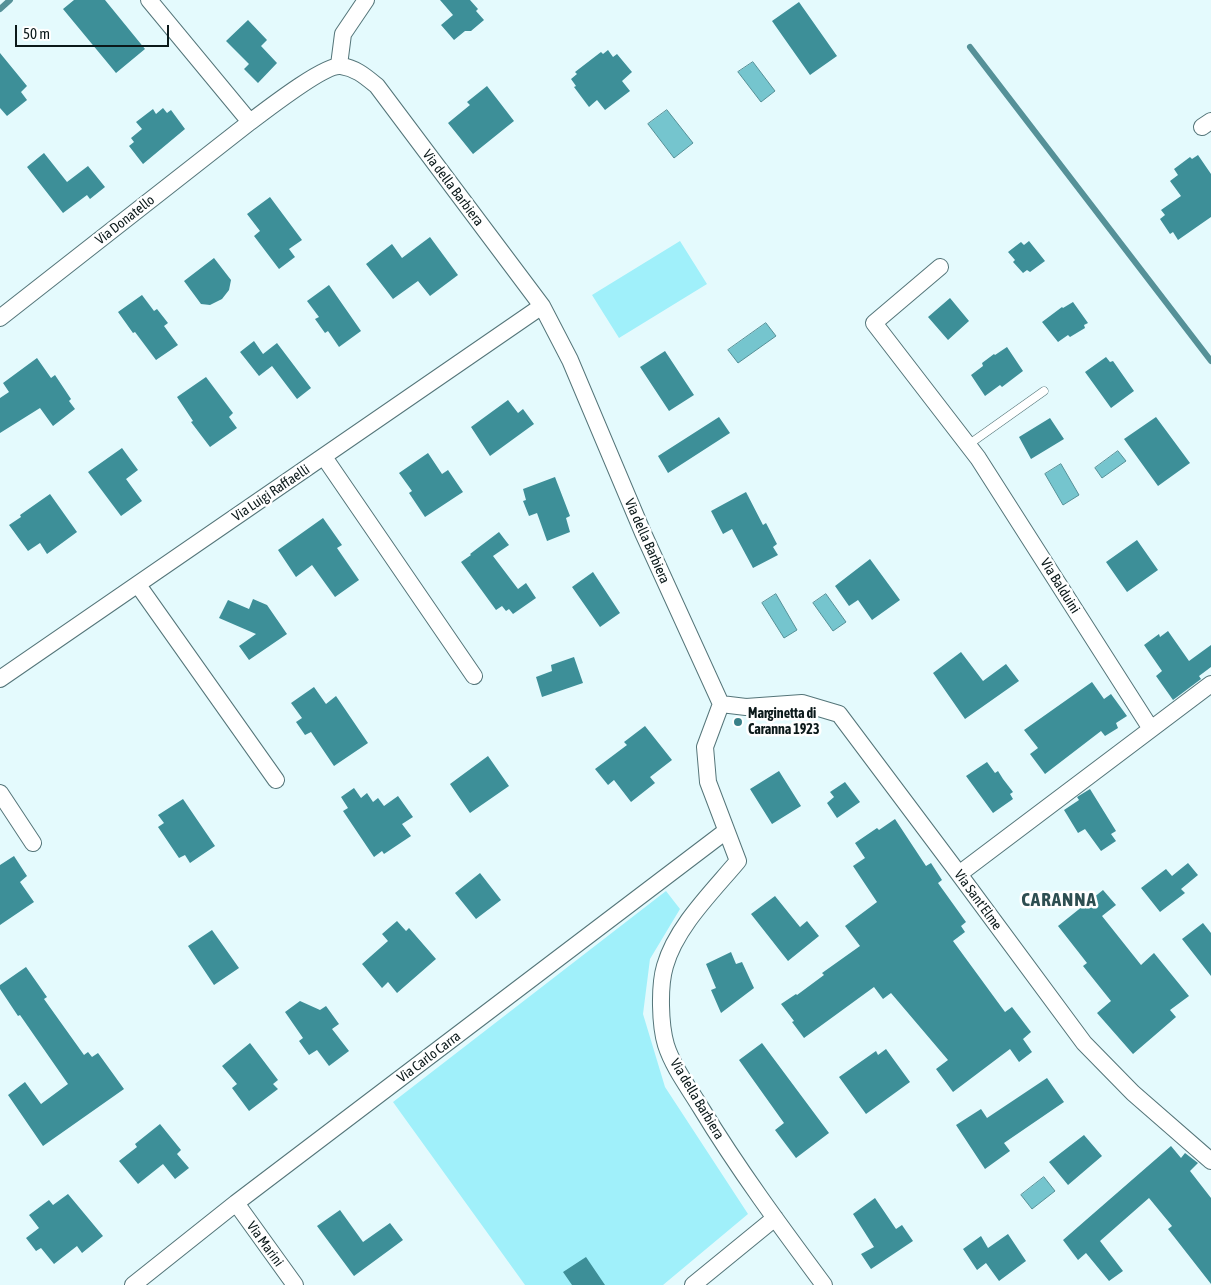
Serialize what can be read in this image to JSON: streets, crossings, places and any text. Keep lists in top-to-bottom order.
{
  "streets": {
    "street": [
      "Via della Barbiera",
      "Via Donatello",
      "Via Luigi Raffaelli",
      "Via Balduini",
      "Via Sant'Elme",
      "Via Carlo Carra",
      "Via Marini"
    ]
  },
  "crossings": [
    ["Via della Barbiera", "Via Luigi Raffaelli"],
    ["Via della Barbiera", "Via Sant'Elme"],
    ["Via della Barbiera", "Via Carlo Carra"],
    ["Via Carlo Carra", "Via Marini"]
  ],
  "districts": ["CARANNA"],
  "places": ["Marginetta di Caranna 1923"],
  "scale_bar": "50 m"
}
